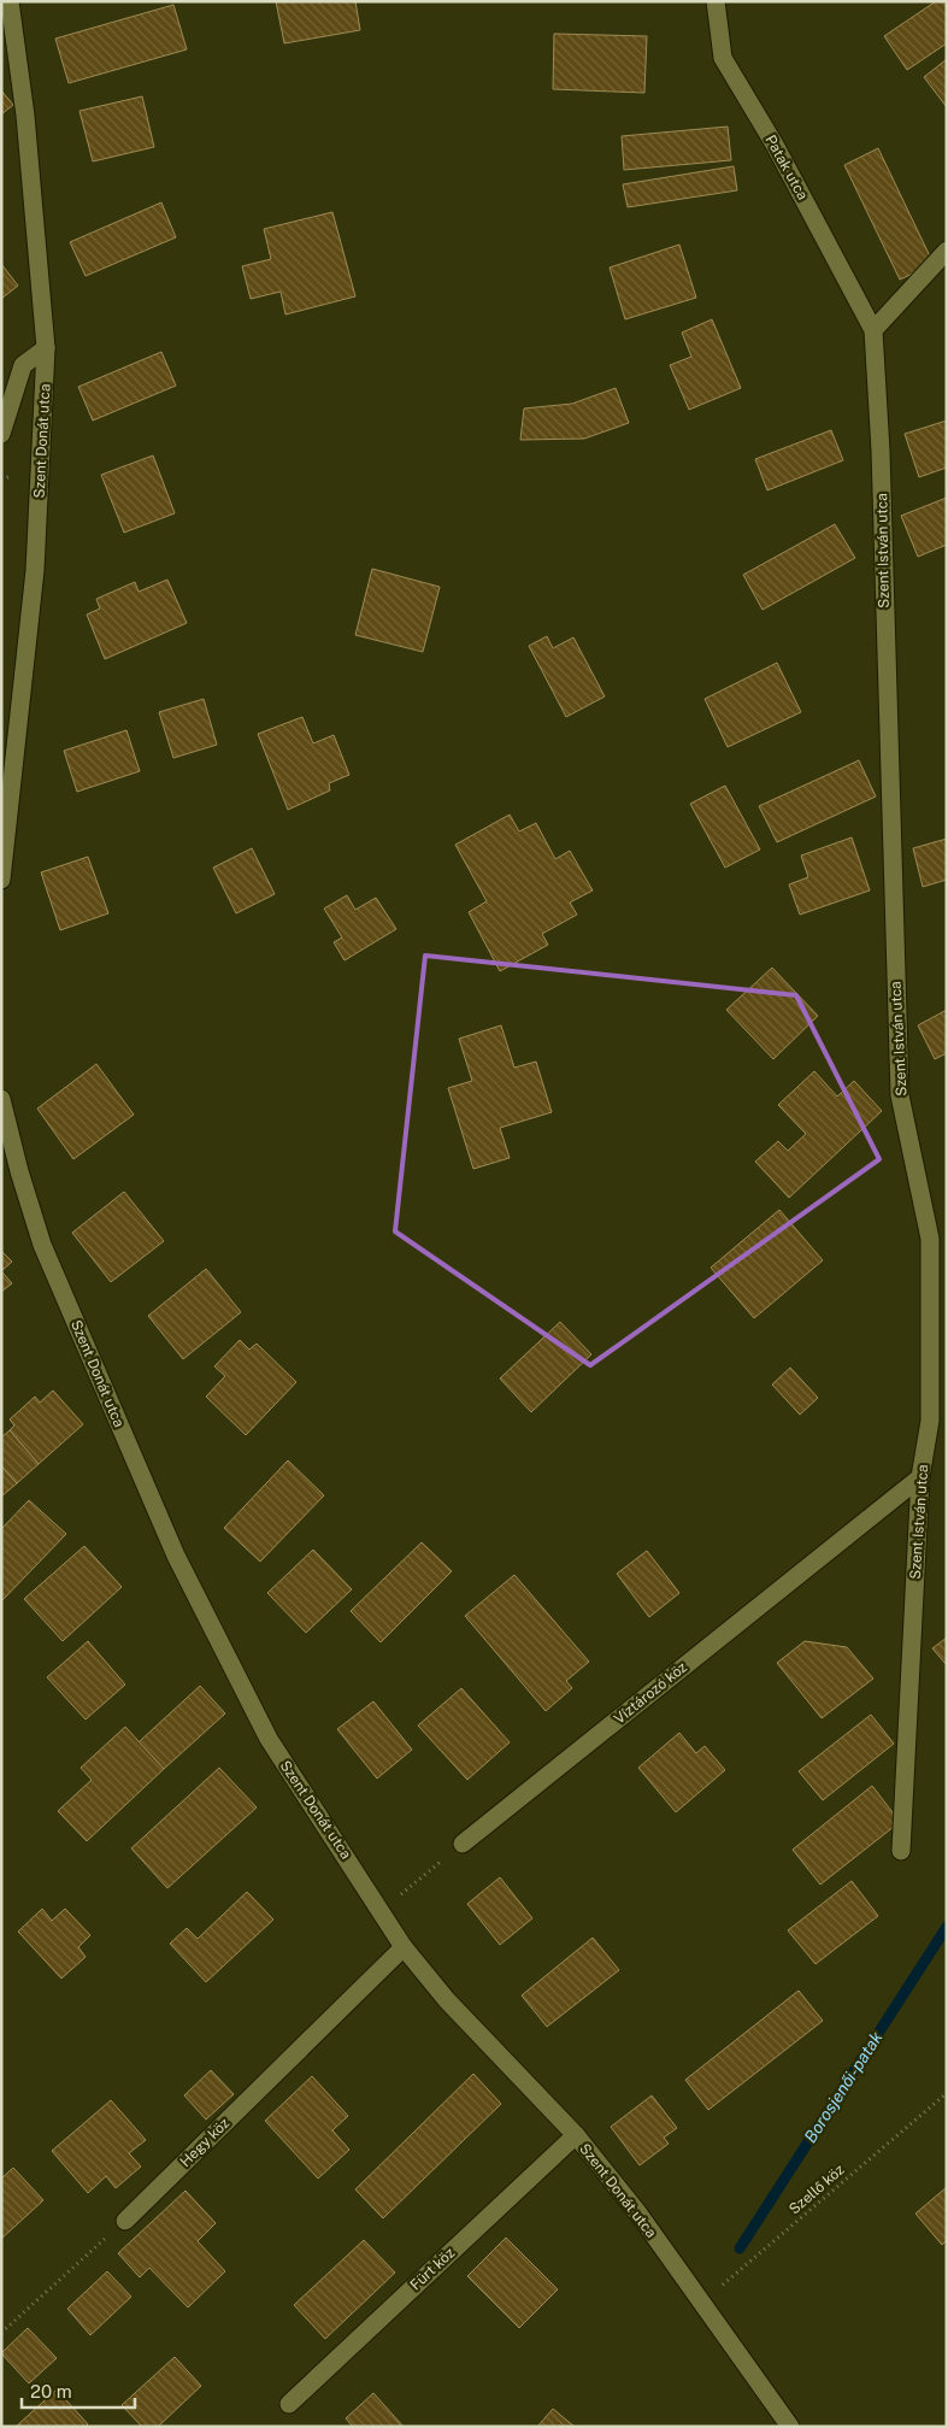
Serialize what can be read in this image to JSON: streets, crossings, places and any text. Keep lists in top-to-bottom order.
{
  "streets": {
    "street": [
      "Patak utca",
      "Szent Donát utca",
      "Szent István utca",
      "Víztározó köz",
      "Hegy köz",
      "Fürt köz"
    ],
    "path": ["Szellő köz"]
  },
  "crossings": [
    ["Patak utca", "Szent István utca"],
    ["Szent Donát utca", "Hegy köz"],
    ["Szent Donát utca", "Szellő köz"],
    ["Szent Donát utca", "Fürt köz"],
    ["Szent István utca", "Víztározó köz"]
  ],
  "water": ["Borosjenői-patak"],
  "scale_bar": "20 m"
}
